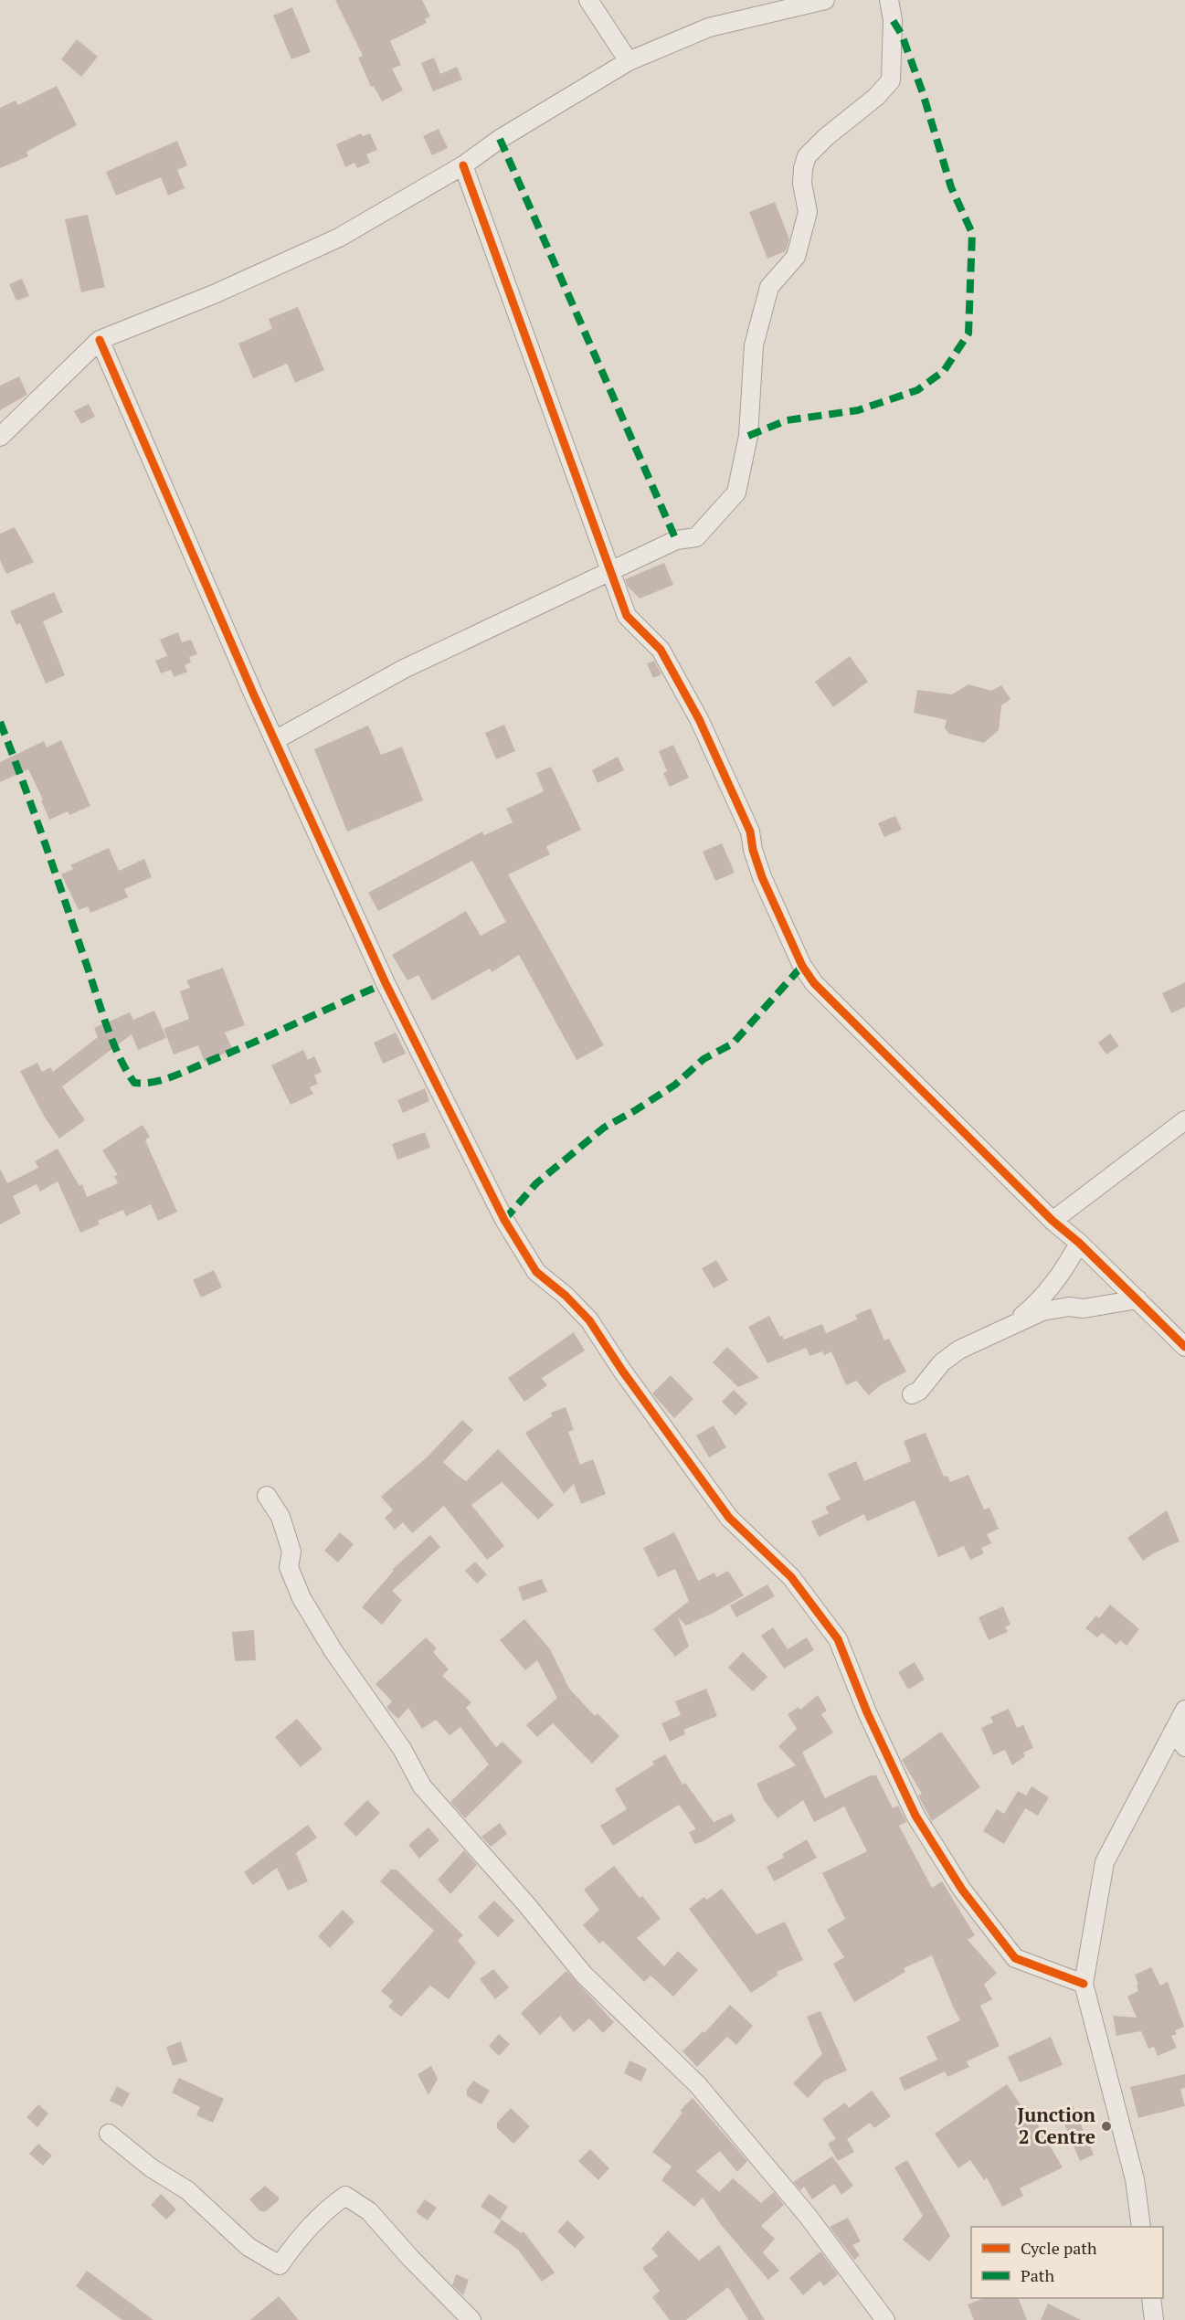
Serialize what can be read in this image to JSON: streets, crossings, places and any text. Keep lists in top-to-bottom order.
{
  "places": ["Junction 2 Centre"],
  "legend": ["Cycle path", "Path"]
}
